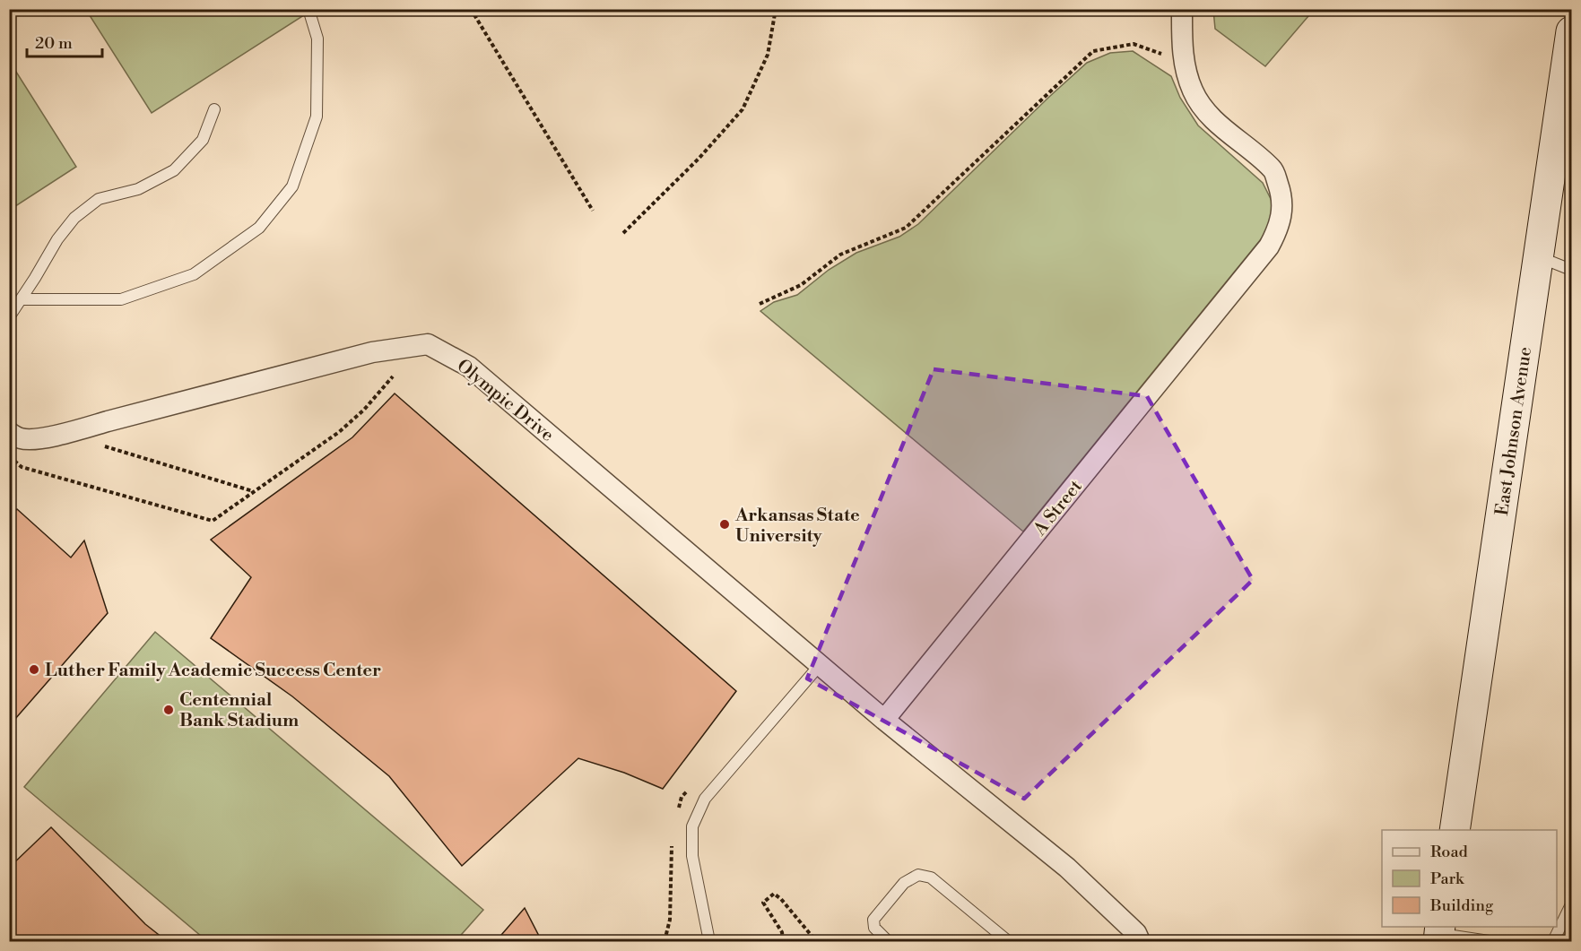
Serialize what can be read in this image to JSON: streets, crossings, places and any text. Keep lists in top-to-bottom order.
{
  "streets": {
    "main road": ["East Johnson Avenue"],
    "street": ["Olympic Drive", "A Street"]
  },
  "crossings": [
    ["Olympic Drive", "A Street"]
  ],
  "places": ["Arkansas State University", "Luther Family Academic Success Center", "Centennial Bank Stadium"],
  "legend": ["Road", "Park", "Building"],
  "scale_bar": "20 m"
}
